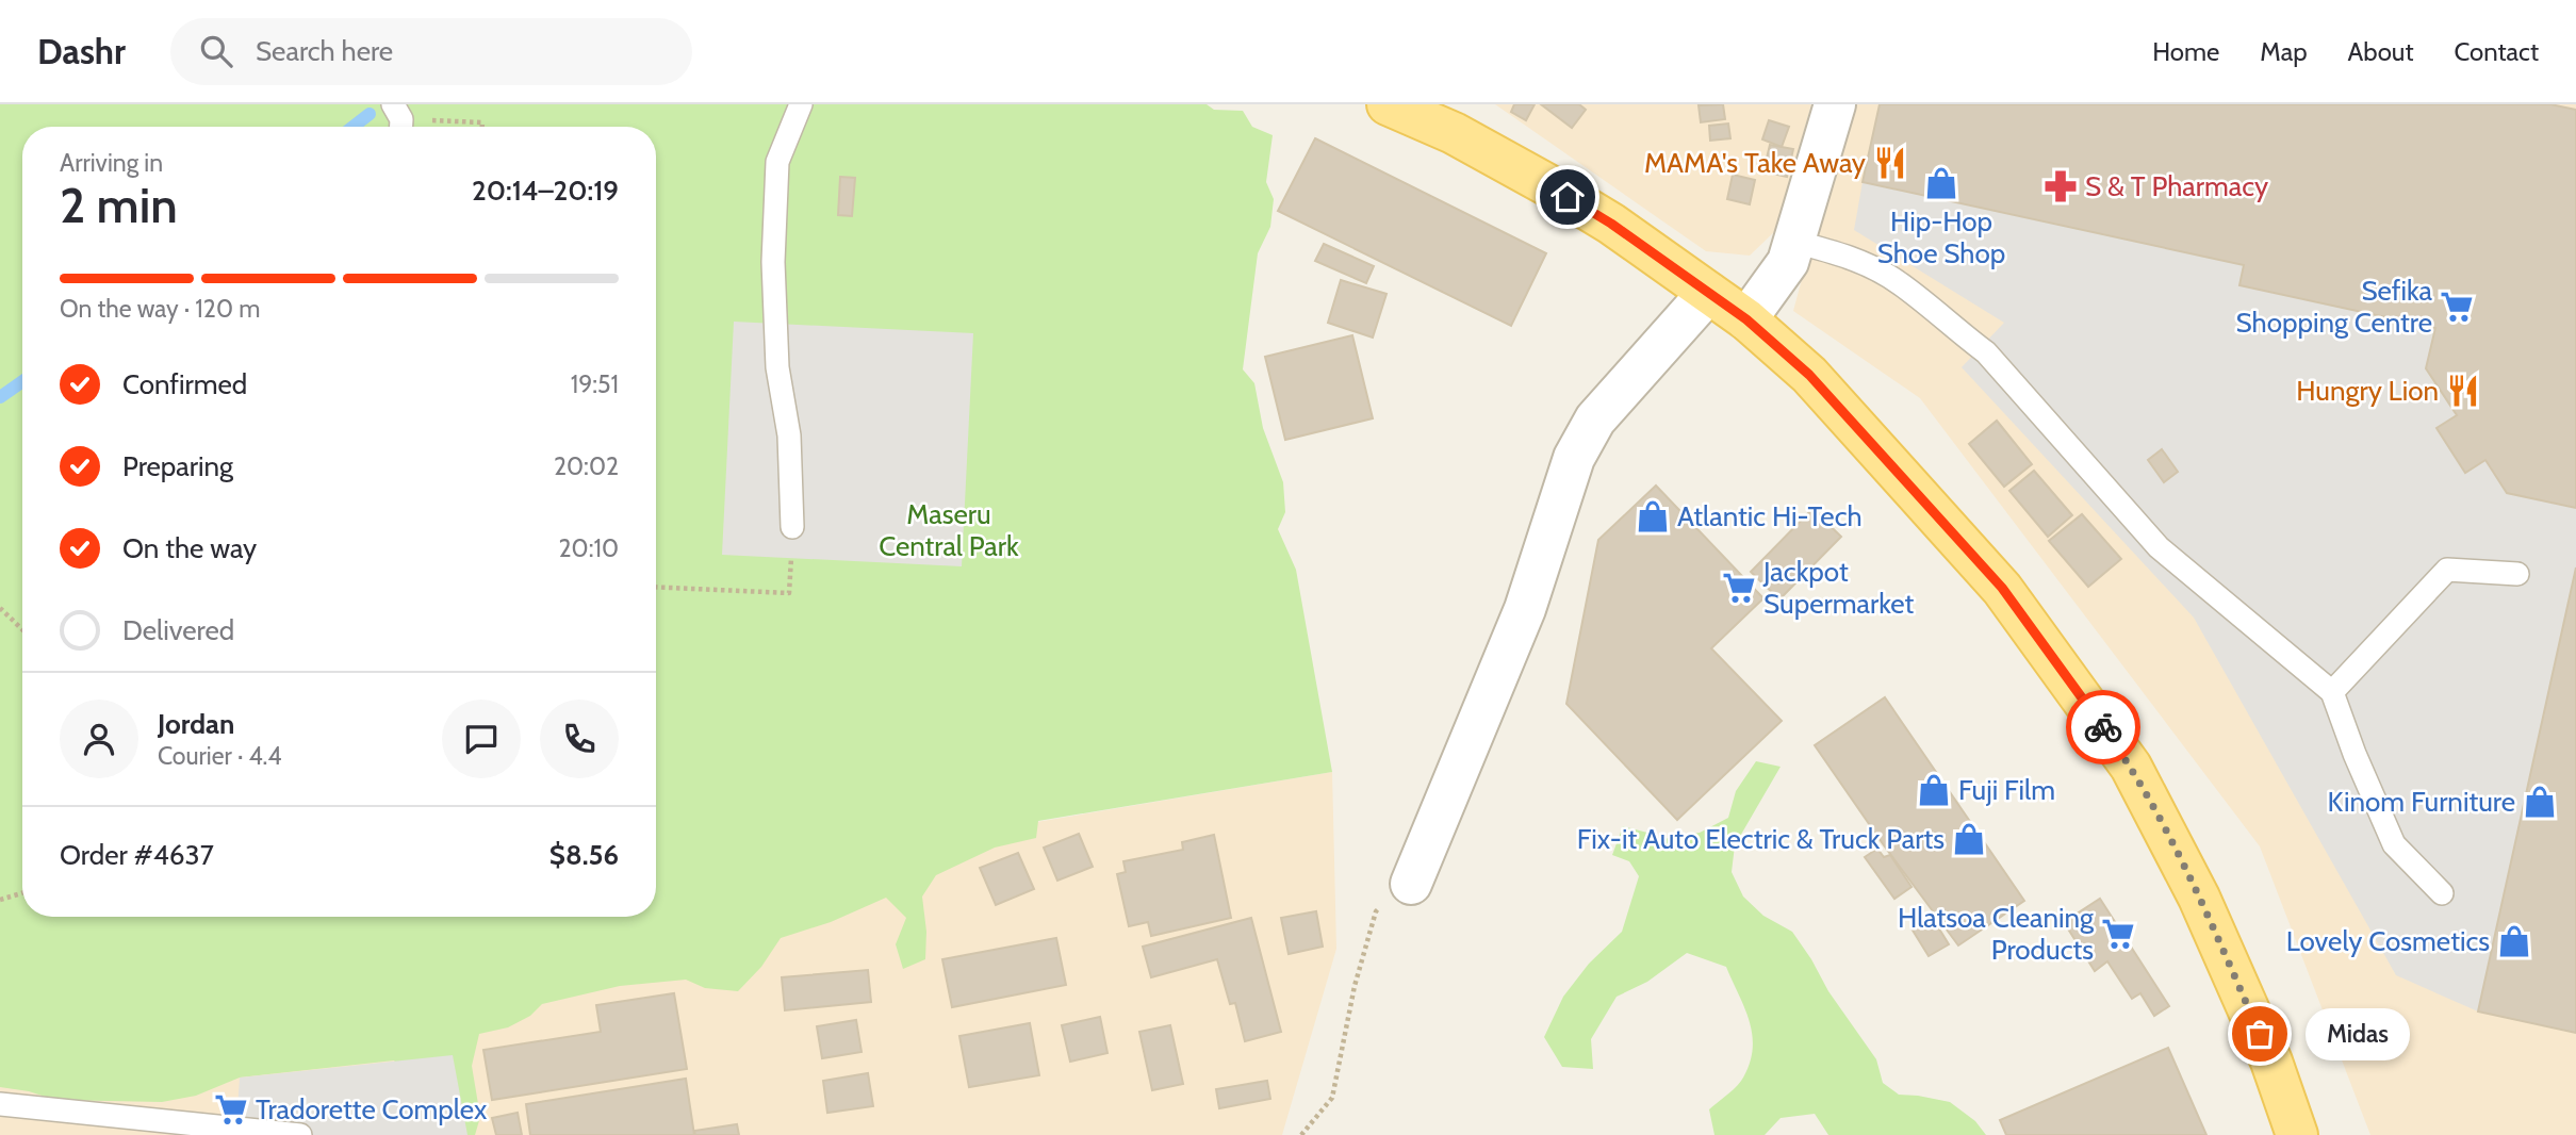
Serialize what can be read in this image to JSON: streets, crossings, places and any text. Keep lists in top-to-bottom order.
{
  "parks": ["Maseru Central Park"],
  "places": {
    "restaurant": ["MAMA's Take Away", "Hungry Lion"],
    "shop": [
      "Hip-Hop Shoe Shop",
      "Atlantic Hi-Tech",
      "Fuji Film",
      "Kinom Furniture",
      "Fix-it Auto Electric & Truck Parts",
      "Lovely Cosmetics"
    ],
    "pharmacy": ["S & T Pharmacy"],
    "supermarket": [
      "Sefika Shopping Centre",
      "Jackpot Supermarket",
      "Hlatsoa Cleaning Products",
      "Tradorette Complex"
    ],
    "other": ["Midas"]
  },
  "page": {
    "header": "Dashr",
    "search": "Search here",
    "nav": [
      "Home",
      "Map",
      "About",
      "Contact"
    ],
    "heading": ["2 min", "Arriving in", "20:14–20:19"],
    "panel": [
      "Jordan",
      "Courier · 4.4",
      "Order #4637",
      "$8.56"
    ],
    "bar": "On the way · 120 m",
    "list": [
      ["Confirmed", "19:51"],
      ["Preparing", "20:02"],
      ["On the way", "20:10"],
      "Delivered"
    ],
    "bubble": "Midas"
  }
}
